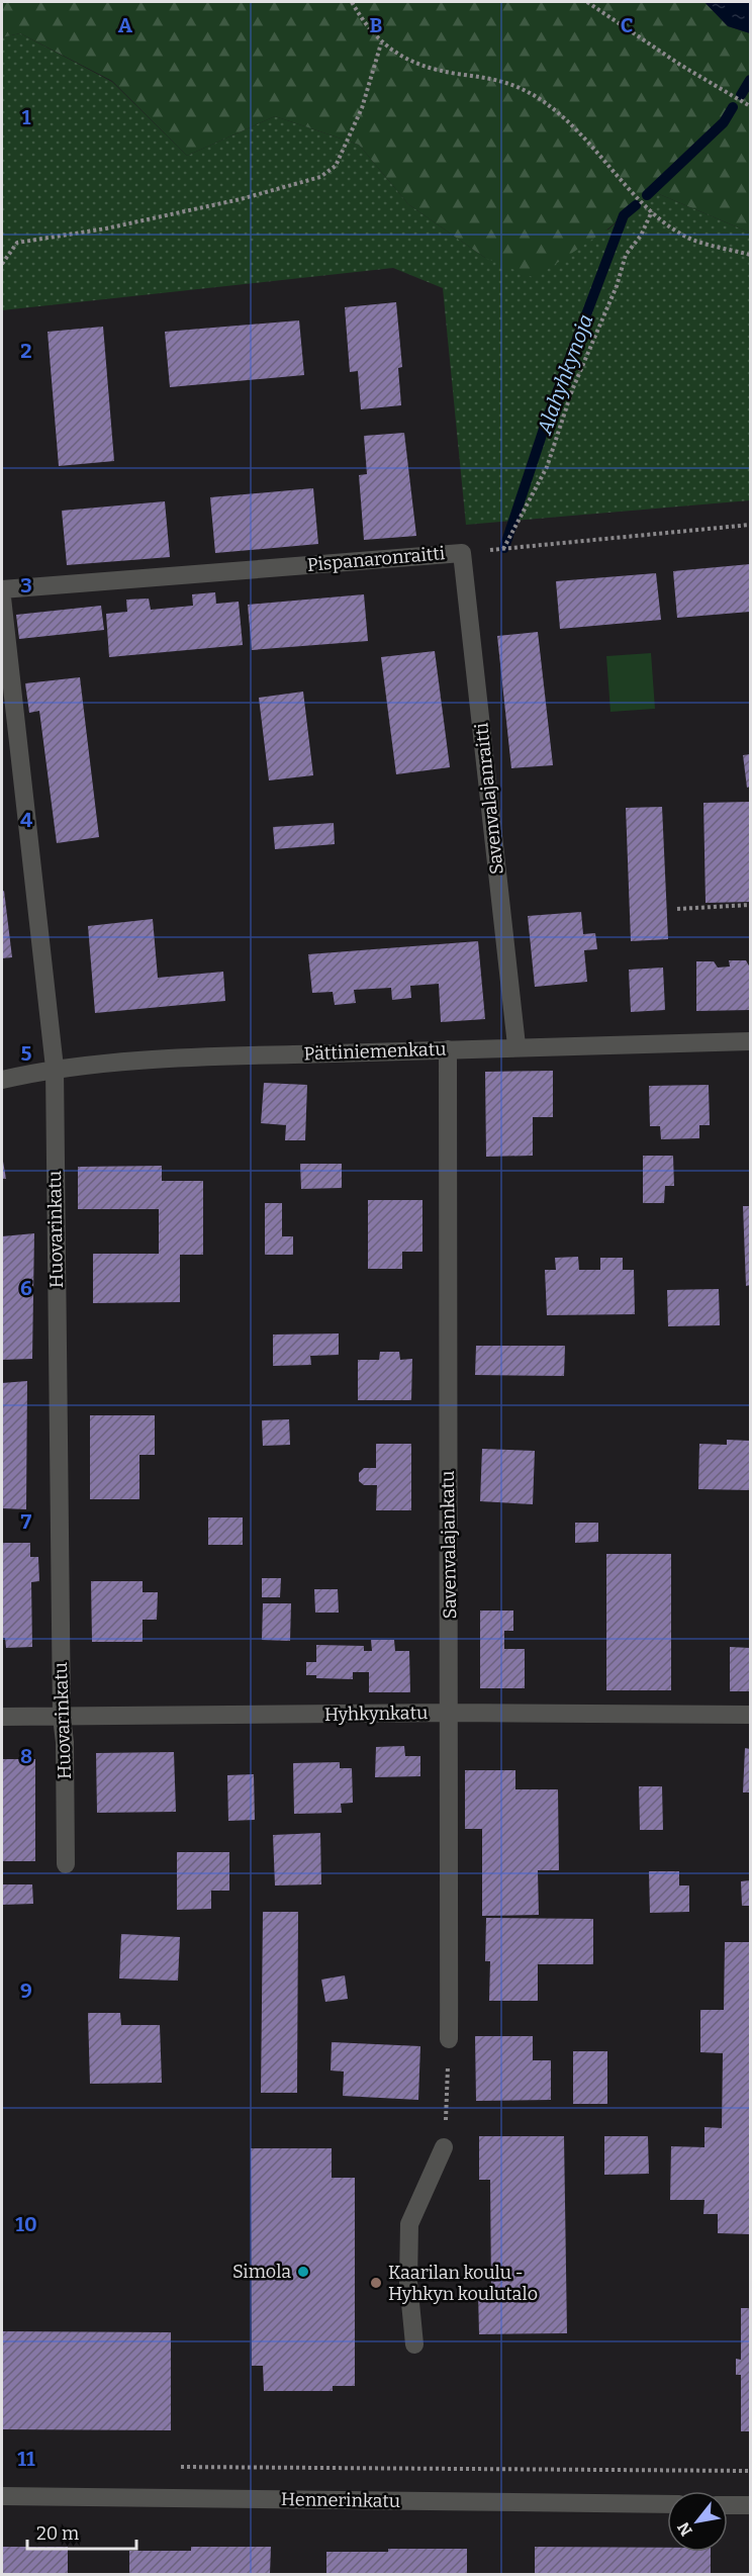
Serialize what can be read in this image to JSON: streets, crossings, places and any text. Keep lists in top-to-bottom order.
{
  "streets": {
    "street": [
      "Pispanaronraitti",
      "Savenvalajanraitti",
      "Pättiniemenkatu",
      "Huovarinkatu",
      "Savenvalajankatu",
      "Hyhkynkatu",
      "Hennerinkatu"
    ]
  },
  "crossings": [
    ["Pispanaronraitti", "Savenvalajanraitti"],
    ["Savenvalajanraitti", "Pättiniemenkatu"],
    ["Pättiniemenkatu", "Huovarinkatu"],
    ["Pättiniemenkatu", "Savenvalajankatu"],
    ["Huovarinkatu", "Hyhkynkatu"],
    ["Savenvalajankatu", "Hyhkynkatu"]
  ],
  "water": ["Alahyhkynoja"],
  "places": ["Simola", "Kaarilan koulu - Hyhkyn koulutalo"],
  "scale_bar": "20 m",
  "north": "bottom left",
  "grid": {
    "columns": ["A", "B", "C"],
    "rows": [
      "1",
      "2",
      "3",
      "4",
      "5",
      "6",
      "7",
      "8",
      "9",
      "10",
      "11"
    ]
  }
}
